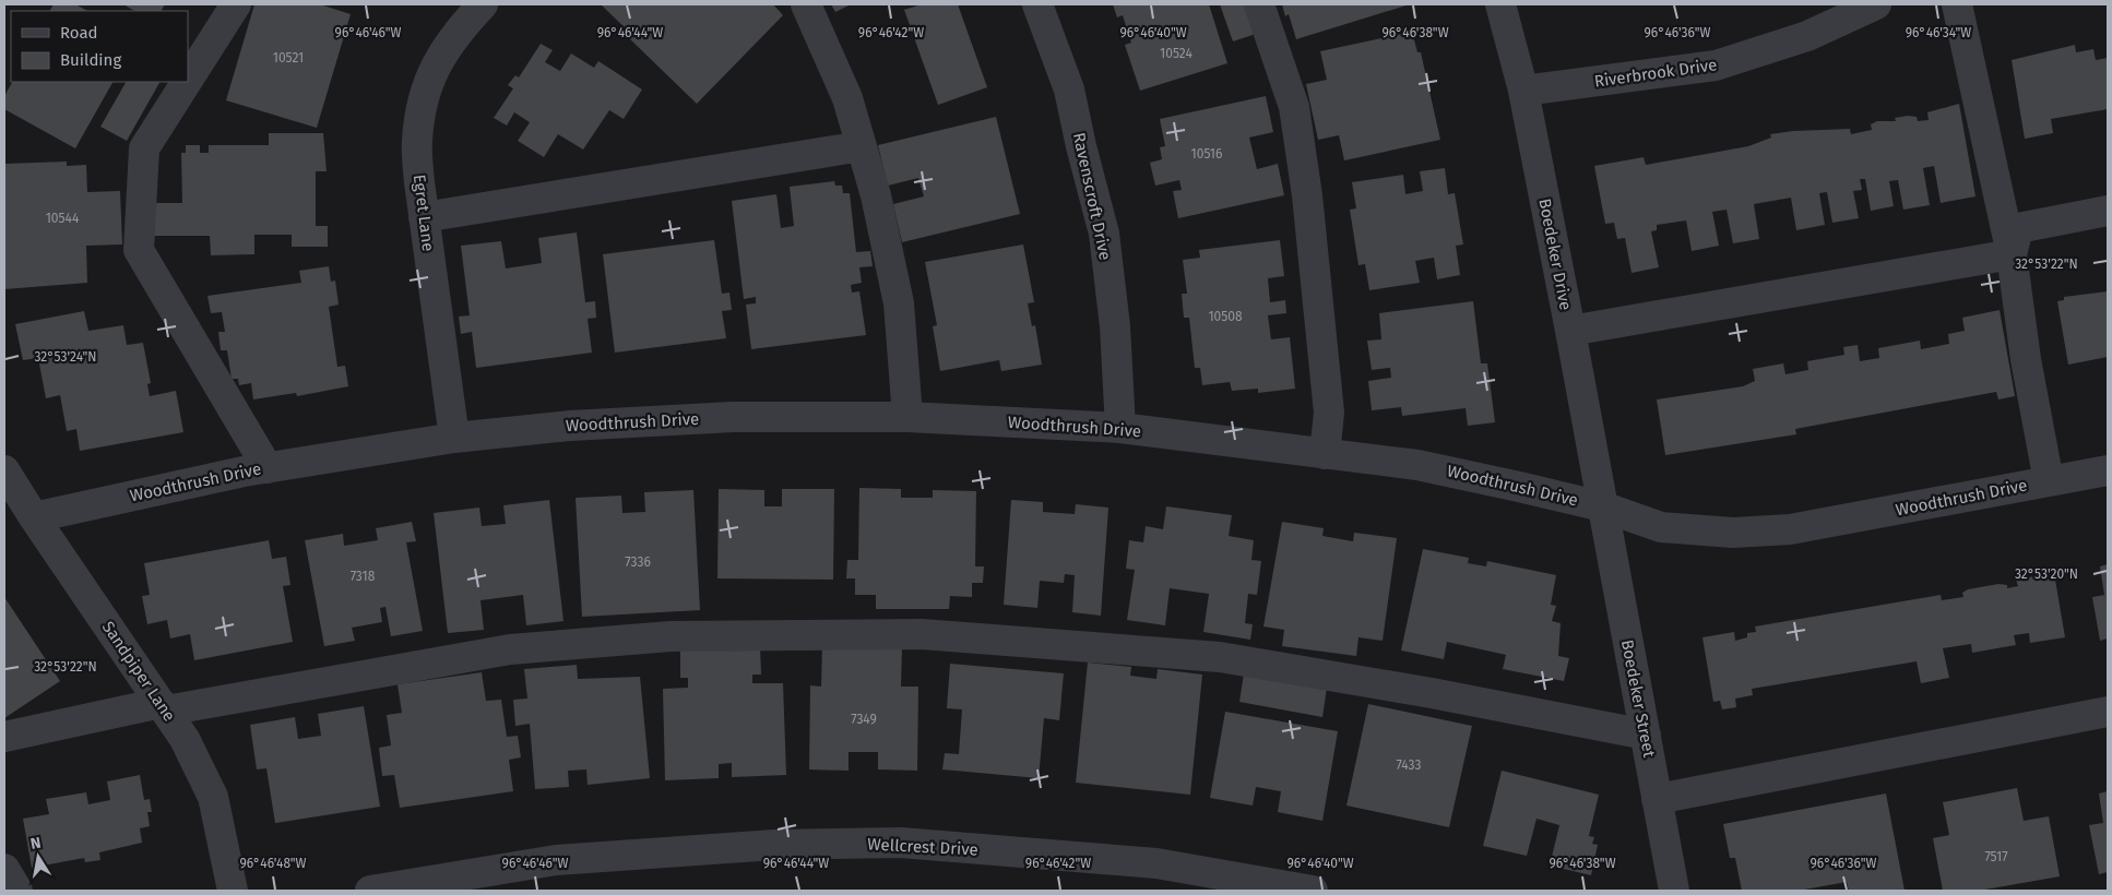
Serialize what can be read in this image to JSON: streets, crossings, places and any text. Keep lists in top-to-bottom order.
{
  "streets": {
    "street": [
      "Riverbrook Drive",
      "Ravenscroft Drive",
      "Egret Lane",
      "Boedeker Drive",
      "Woodthrush Drive",
      "Sandpiper Lane",
      "Boedeker Street",
      "Wellcrest Drive"
    ]
  },
  "crossings": [
    ["Riverbrook Drive", "Boedeker Drive"],
    ["Ravenscroft Drive", "Woodthrush Drive"],
    ["Egret Lane", "Woodthrush Drive"],
    ["Boedeker Drive", "Woodthrush Drive"],
    ["Boedeker Drive", "Boedeker Street"],
    ["Woodthrush Drive", "Sandpiper Lane"],
    ["Woodthrush Drive", "Boedeker Street"]
  ],
  "house_numbers": [
    "10524",
    "10521",
    "10516",
    "10544",
    "10508",
    "7336",
    "7318",
    "7349",
    "7433",
    "7517"
  ],
  "legend": ["Road", "Building"],
  "north": "top",
  "coordinates": [
    "96°46'46\"W",
    "96°46'44\"W",
    "96°46'42\"W",
    "96°46'40\"W",
    "96°46'38\"W",
    "96°46'36\"W",
    "96°46'34\"W",
    "32°53'22\"N",
    "32°53'24\"N",
    "32°53'20\"N",
    "96°46'48\"W"
  ]
}
